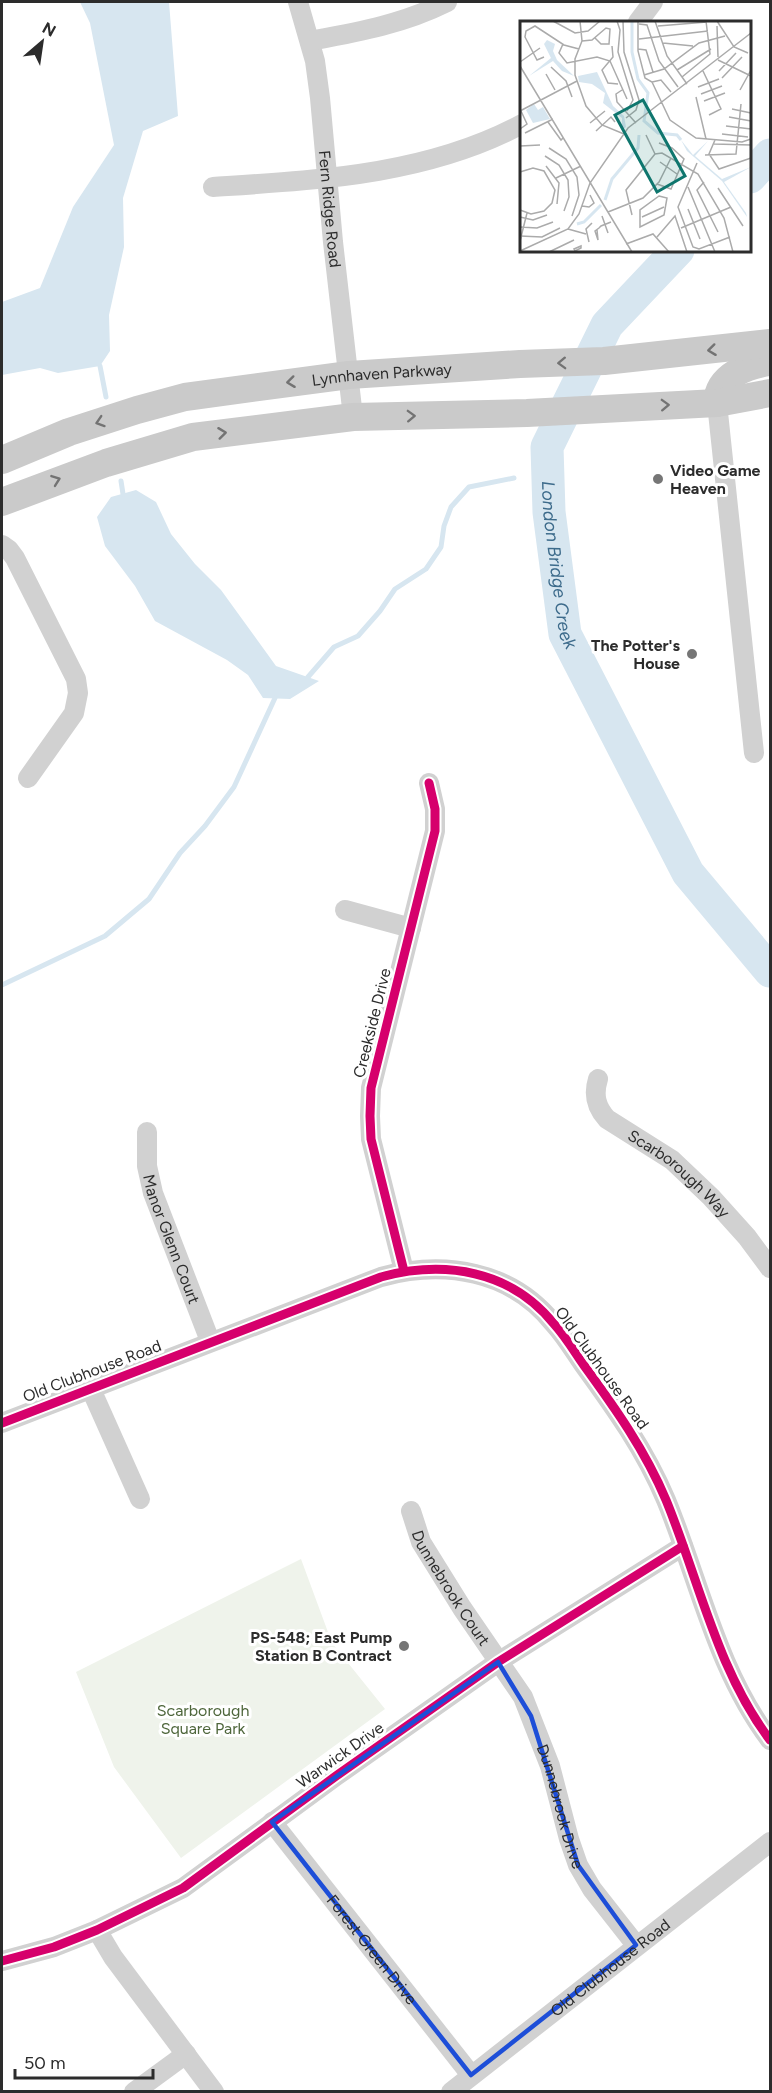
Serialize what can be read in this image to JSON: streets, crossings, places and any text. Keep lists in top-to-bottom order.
{
  "streets": {
    "main road": ["Lynnhaven Parkway"],
    "street": [
      "Fern Ridge Road",
      "Creekside Drive",
      "Scarborough Way",
      "Manor Glenn Court",
      "Old Clubhouse Road",
      "Dunnebrook Court",
      "Warwick Drive",
      "Dunnebrook Drive",
      "Forest Green Drive"
    ]
  },
  "crossings": [
    ["Fern Ridge Road", "Lynnhaven Parkway"],
    ["Creekside Drive", "Old Clubhouse Road"],
    ["Manor Glenn Court", "Old Clubhouse Road"],
    ["Old Clubhouse Road", "Warwick Drive"],
    ["Old Clubhouse Road", "Dunnebrook Drive"],
    ["Old Clubhouse Road", "Forest Green Drive"],
    ["Dunnebrook Court", "Warwick Drive"],
    ["Dunnebrook Court", "Dunnebrook Drive"],
    ["Warwick Drive", "Dunnebrook Drive"],
    ["Warwick Drive", "Forest Green Drive"]
  ],
  "water": ["London Bridge Creek"],
  "parks": ["Scarborough Square Park"],
  "places": ["Video Game Heaven", "The Potter's House", "PS-548; East Pump Station B Contract"],
  "scale_bar": "50 m",
  "north": "top right"
}
